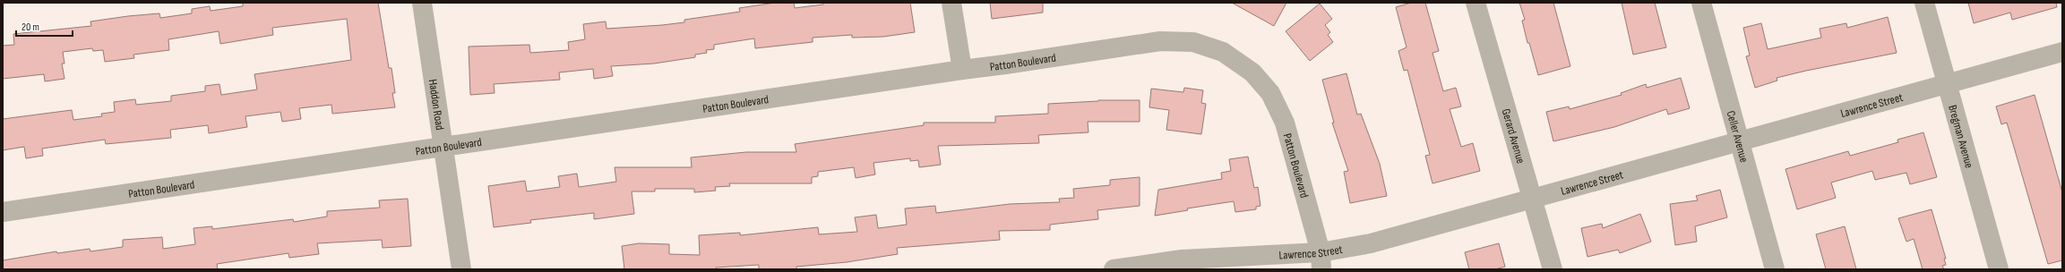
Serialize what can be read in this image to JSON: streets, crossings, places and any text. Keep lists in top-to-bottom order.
{
  "streets": {
    "street": [
      "Patton Boulevard",
      "Haddon Road",
      "Lawrence Street",
      "Gerard Avenue",
      "Celler Avenue",
      "Bregman Avenue"
    ]
  },
  "crossings": [
    ["Patton Boulevard", "Haddon Road"],
    ["Patton Boulevard", "Lawrence Street"],
    ["Lawrence Street", "Gerard Avenue"],
    ["Lawrence Street", "Celler Avenue"],
    ["Lawrence Street", "Bregman Avenue"]
  ],
  "scale_bar": "20 m"
}
